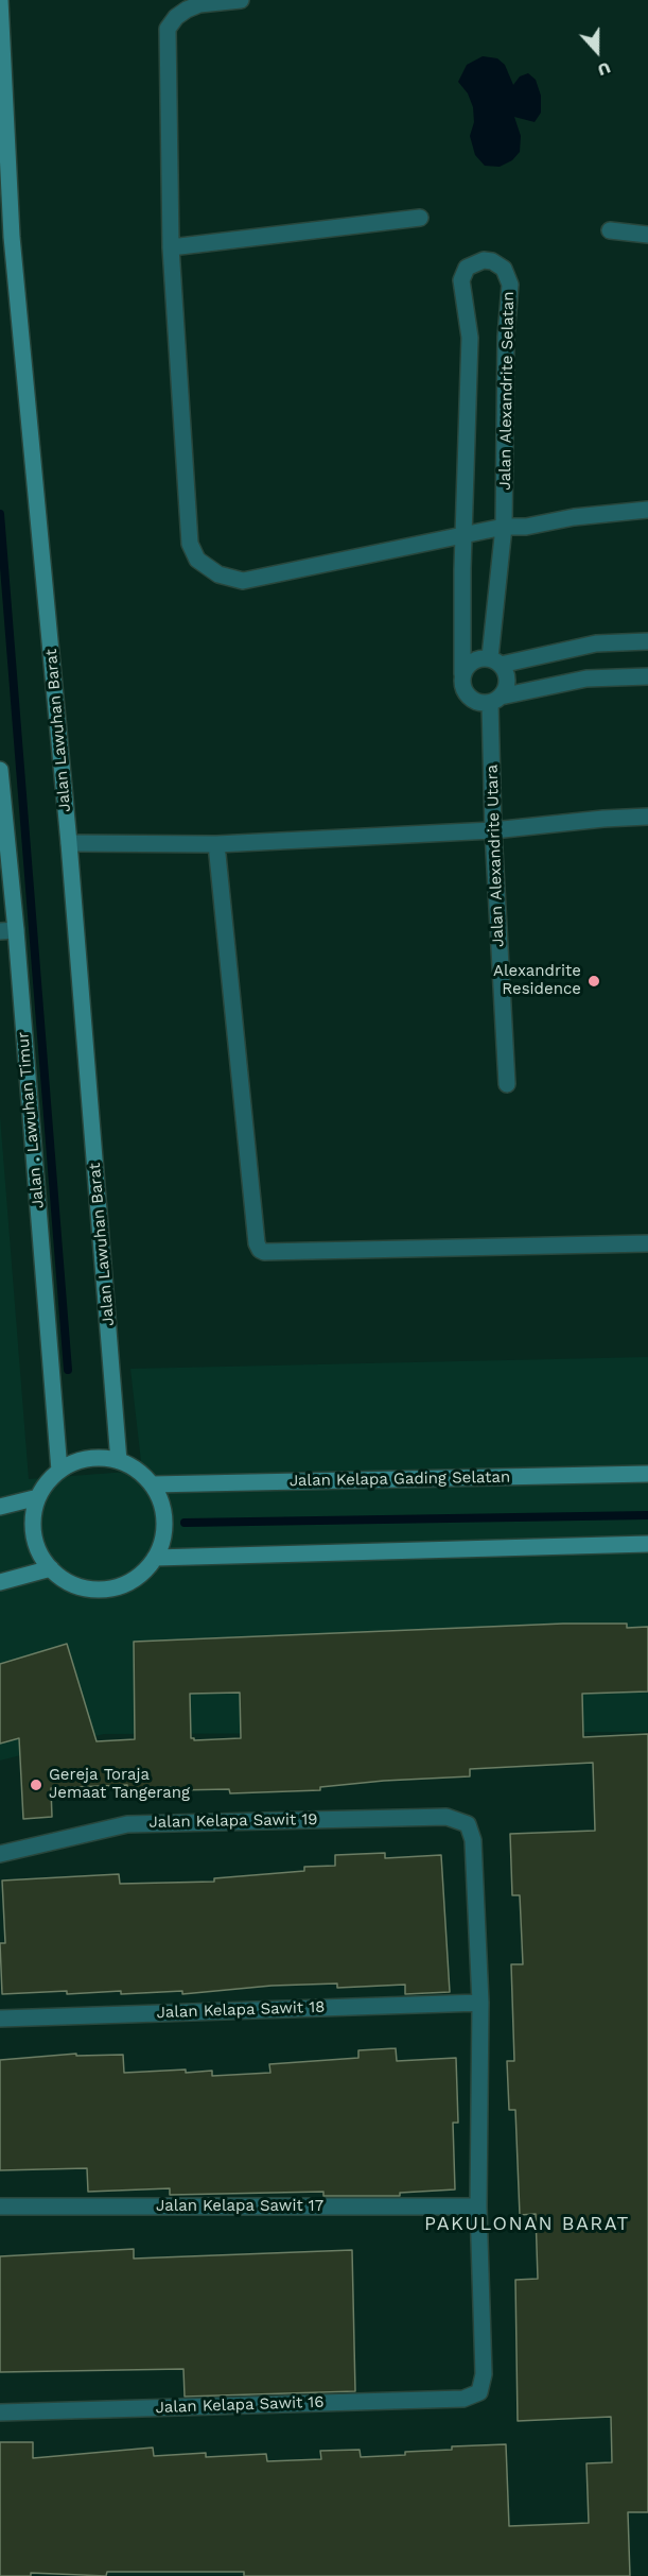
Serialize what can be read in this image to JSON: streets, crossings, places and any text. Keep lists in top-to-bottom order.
{
  "streets": {
    "street": [
      "Jalan Alexandrite Selatan",
      "Jalan Lawuhan Barat",
      "Jalan Alexandrite Utara",
      "Jalan . Lawuhan Timur",
      "Jalan Kelapa Gading Selatan",
      "Jalan Kelapa Sawit 19",
      "Jalan Kelapa Sawit 18",
      "Jalan Kelapa Sawit 17",
      "Jalan Kelapa Sawit 16"
    ]
  },
  "crossings": [
    ["Jalan Alexandrite Selatan", "Jalan Alexandrite Utara"],
    ["Jalan Lawuhan Barat", "Jalan . Lawuhan Timur"],
    ["Jalan Lawuhan Barat", "Jalan Kelapa Gading Selatan"],
    ["Jalan . Lawuhan Timur", "Jalan Kelapa Gading Selatan"],
    ["Jalan Kelapa Sawit 19", "Jalan Kelapa Sawit 18"],
    ["Jalan Kelapa Sawit 17", "Jalan Kelapa Sawit 16"]
  ],
  "districts": ["PAKULONAN BARAT"],
  "places": ["Alexandrite Residence", "Gereja Toraja Jemaat Tangerang"],
  "north": "bottom"
}
